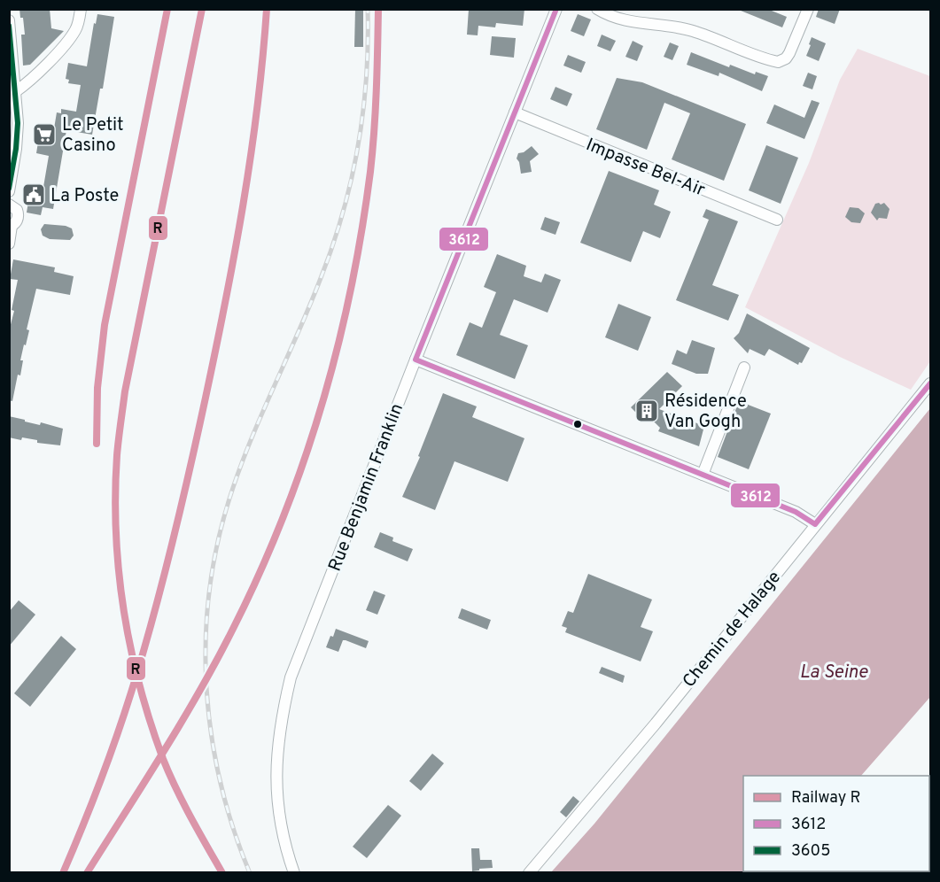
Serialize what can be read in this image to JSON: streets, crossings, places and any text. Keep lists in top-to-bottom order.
{
  "streets": {
    "street": ["Impasse Bel-Air", "Rue Benjamin Franklin", "Chemin de Halage"]
  },
  "crossings": [
    ["Impasse Bel-Air", "Rue Benjamin Franklin"]
  ],
  "water": ["La Seine"],
  "places": {
    "supermarket": ["Le Petit Casino"],
    "public building": ["La Poste"],
    "building": ["Résidence Van Gogh"]
  },
  "lines": ["rail line R", "transit line 3612", "transit line 3605"],
  "legend": ["Railway R", "3612", "3605"]
}
